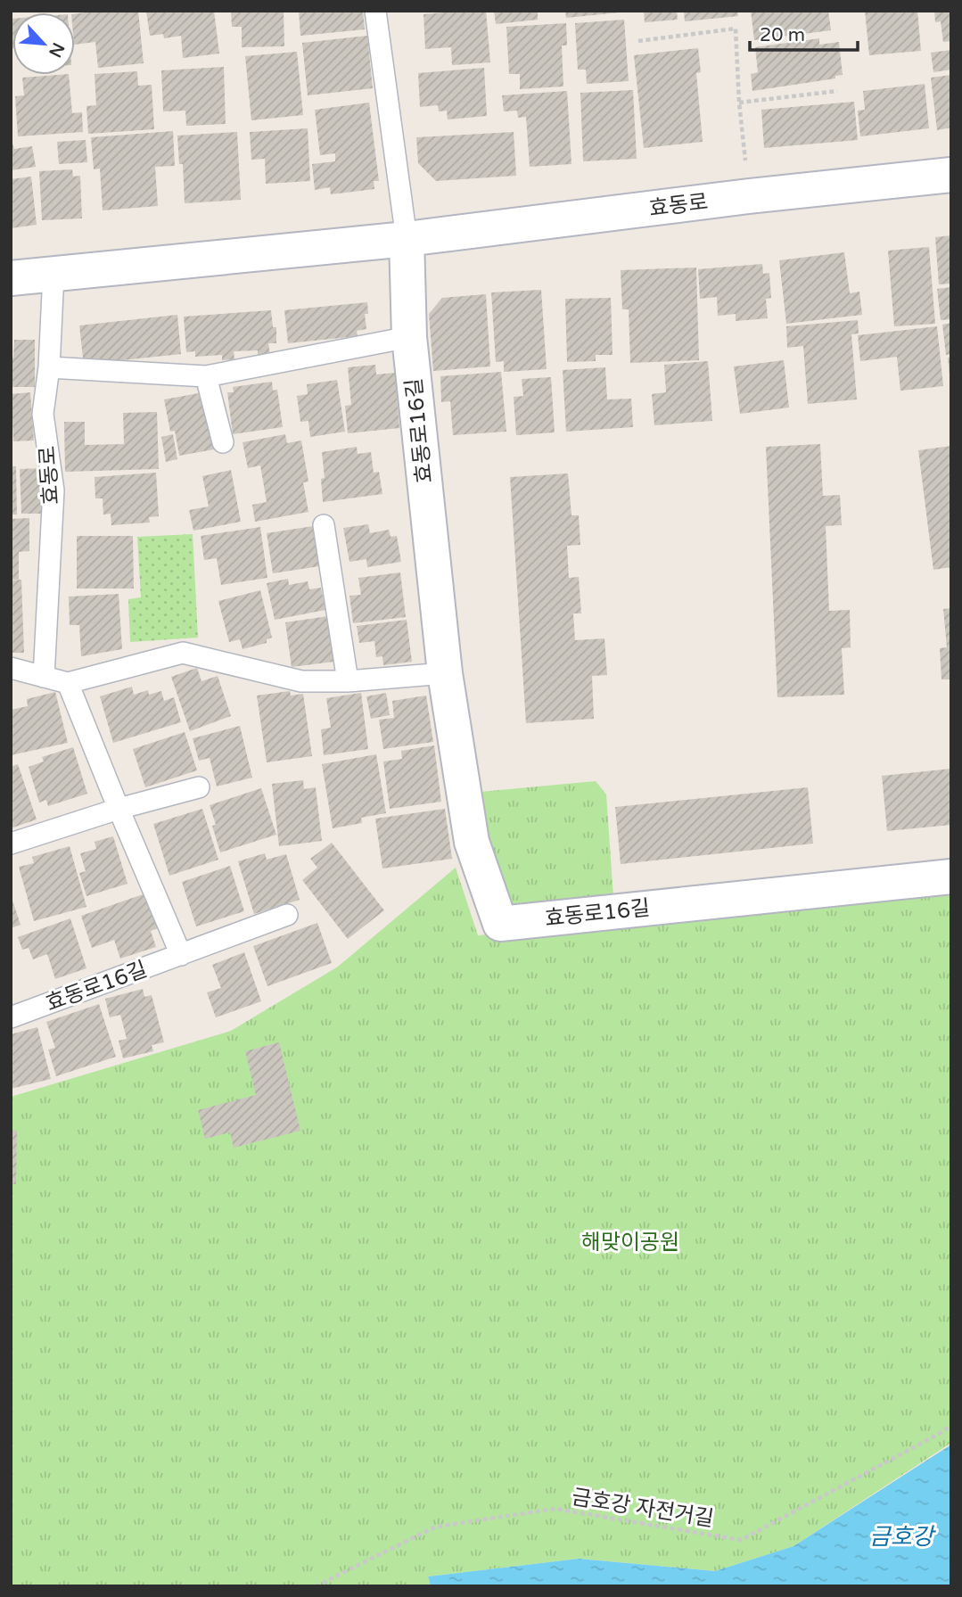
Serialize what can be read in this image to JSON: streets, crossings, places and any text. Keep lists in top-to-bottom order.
{
  "streets": {
    "street": ["효동로", "효동로16길"],
    "path": ["금호강 자전거길"]
  },
  "crossings": [
    ["효동로", "효동로16길"]
  ],
  "water": ["금호강"],
  "parks": ["해맞이공원"],
  "scale_bar": "20 m",
  "north": "bottom right"
}
